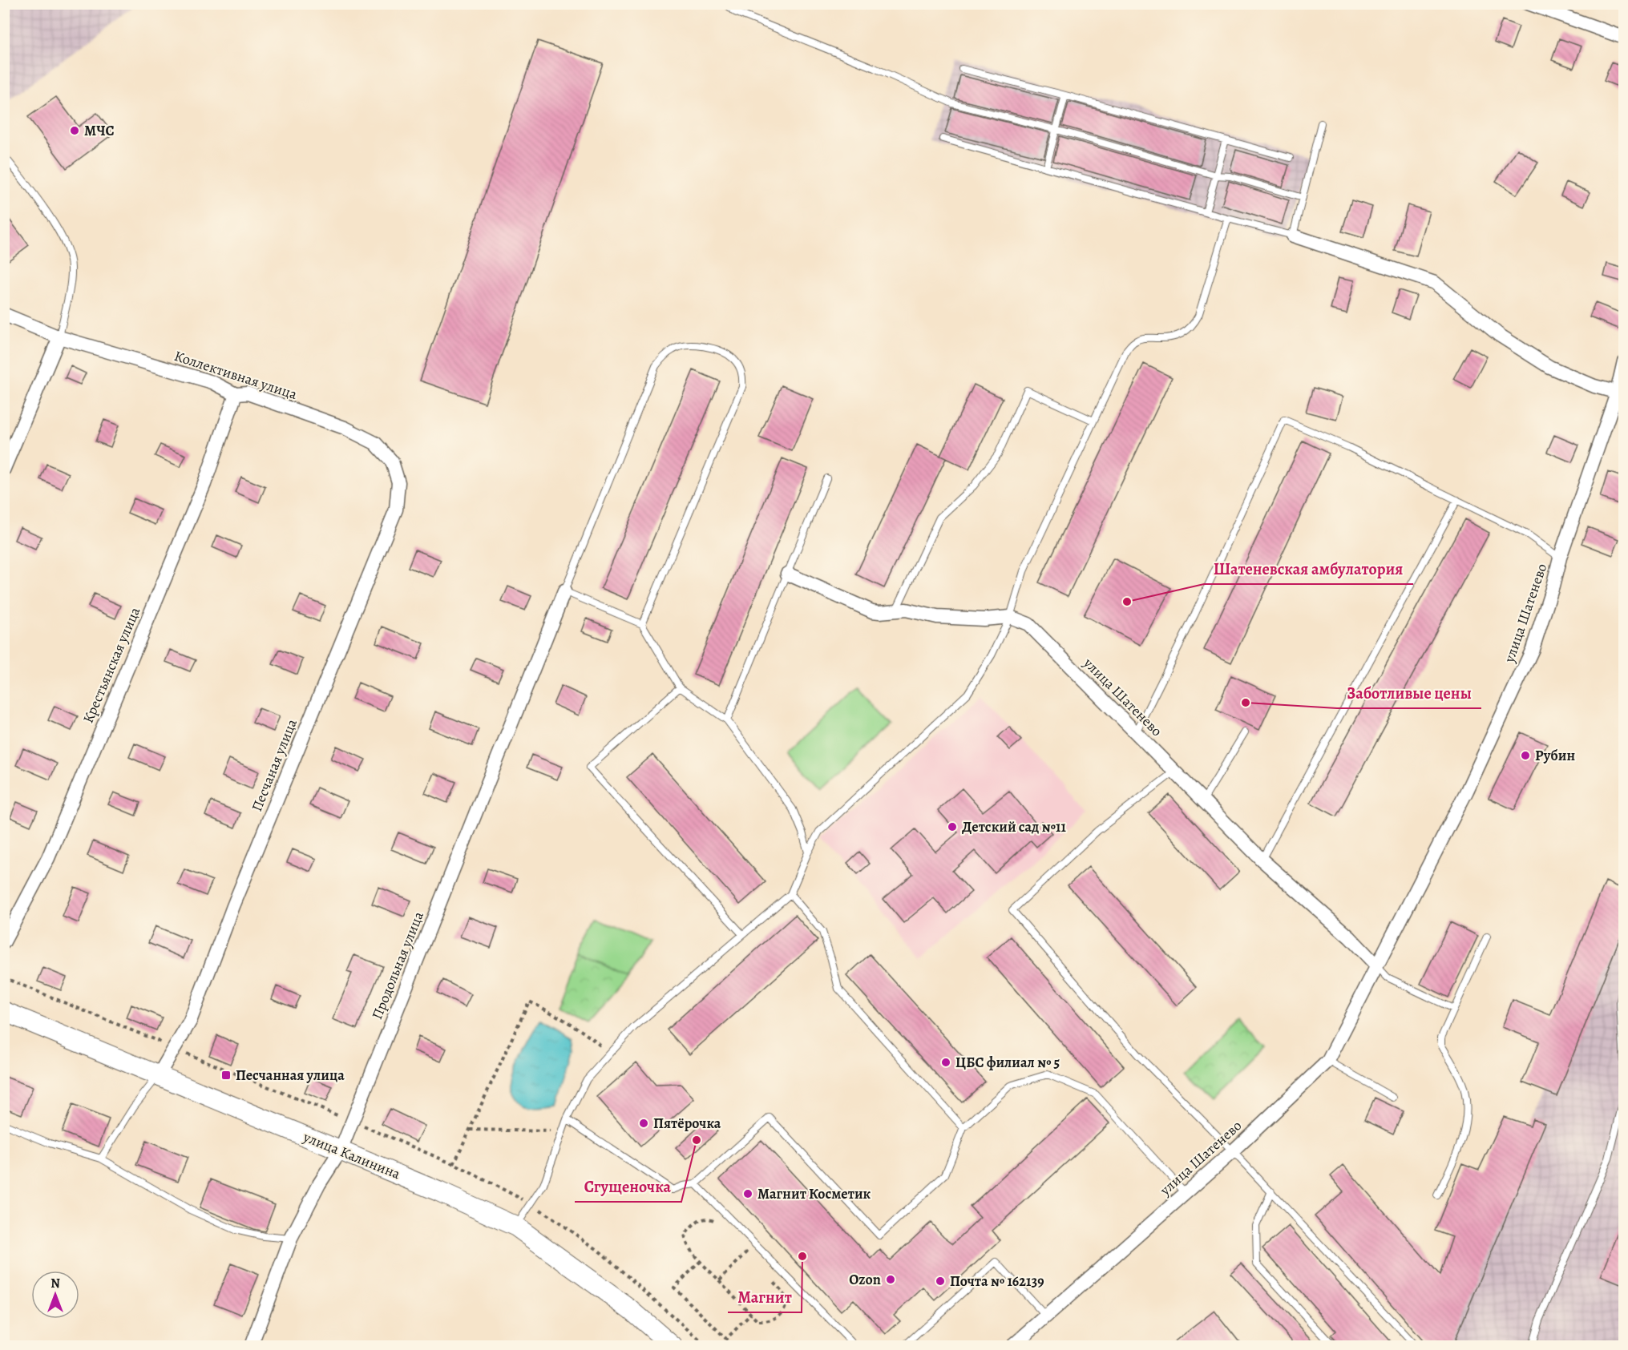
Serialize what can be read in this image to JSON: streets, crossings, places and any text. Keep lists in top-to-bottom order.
{
  "streets": {
    "main road": ["улица Калинина"],
    "street": [
      "Коллективная улица",
      "улица Шатенево",
      "Крестьянская улица",
      "Песчаная улица",
      "Продольная улица"
    ]
  },
  "crossings": [
    ["Коллективная улица", "Крестьянская улица"],
    ["Коллективная улица", "Песчаная улица"],
    ["Песчаная улица", "улица Калинина"],
    ["Продольная улица", "улица Калинина"]
  ],
  "places": {
    "other": [
      "МЧС",
      "Шатеневская амбулатория",
      "Заботливые цены",
      "Рубин",
      "Детский сад №11",
      "ЦБС филиал № 5",
      "Пятёрочка",
      "Сгущеночка",
      "Магнит Косметик",
      "Магнит",
      "Ozon",
      "Почта № 162139"
    ],
    "transit": ["Песчанная улица"]
  },
  "north": "top"
}
